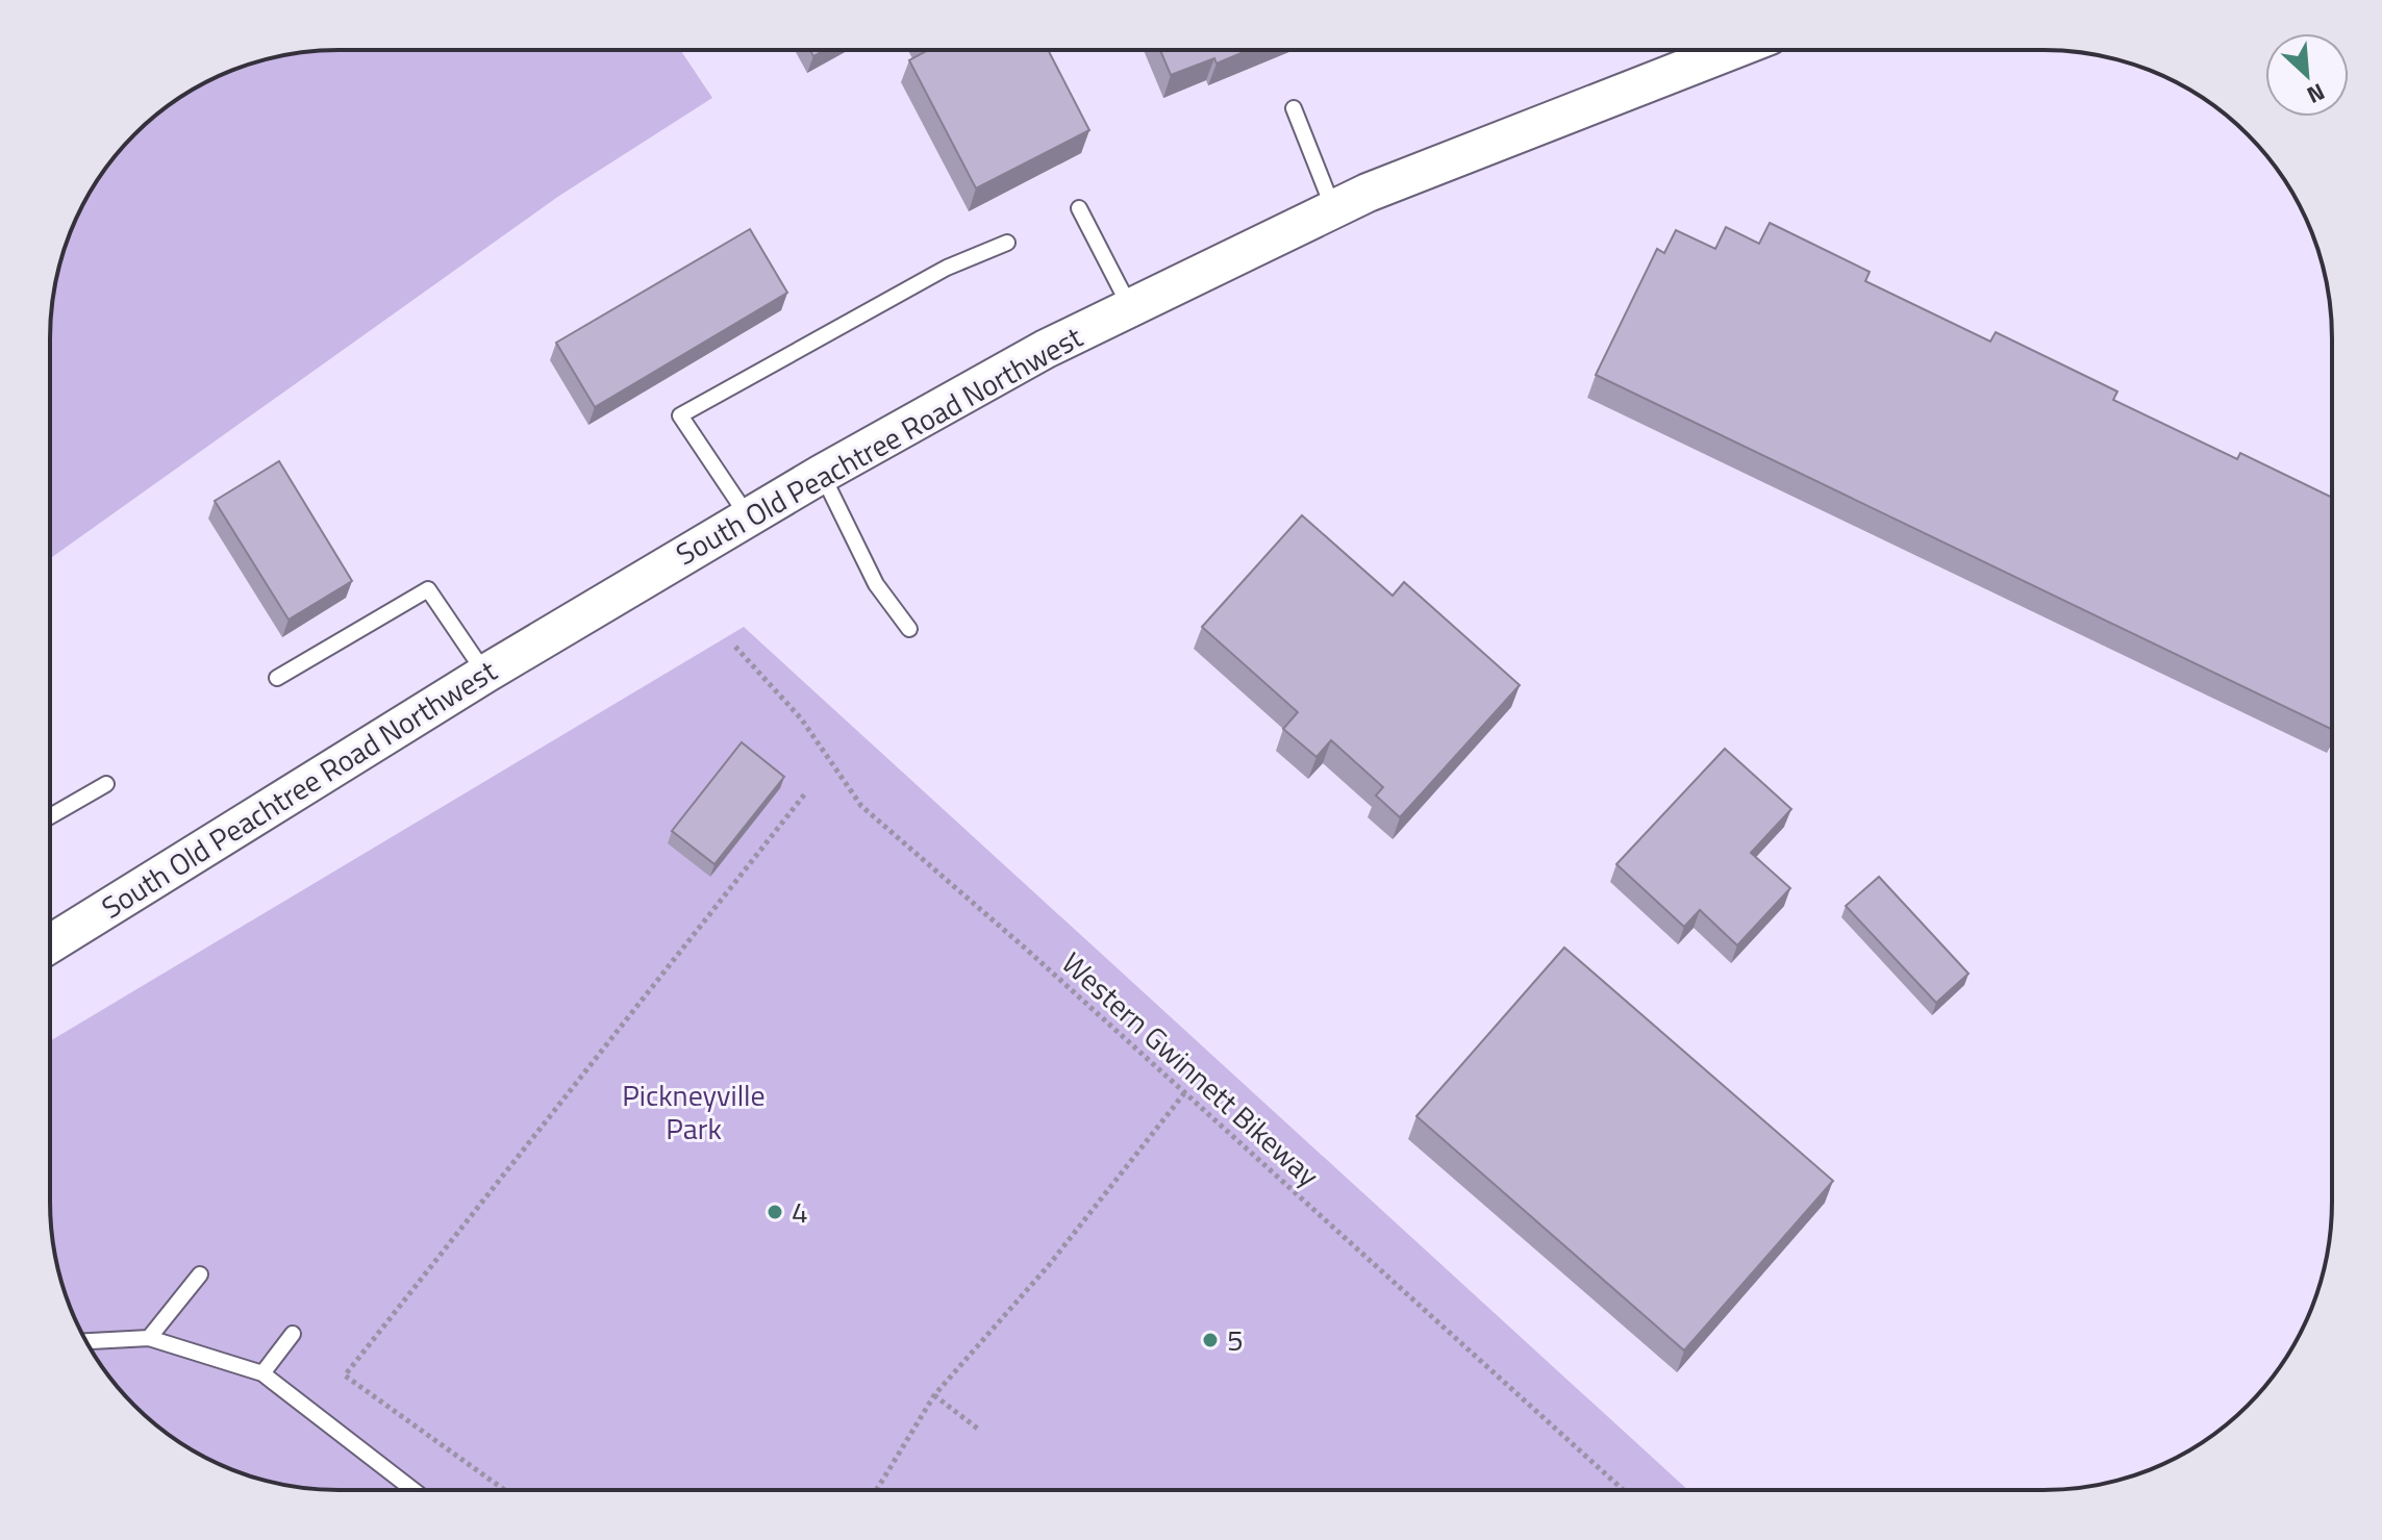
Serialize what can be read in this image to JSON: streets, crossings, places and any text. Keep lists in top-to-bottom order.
{
  "streets": {
    "street": ["South Old Peachtree Road Northwest"],
    "path": ["Western Gwinnett Bikeway"]
  },
  "parks": ["Pickneyville Park"],
  "places": ["4", "5"],
  "north": "bottom right"
}
